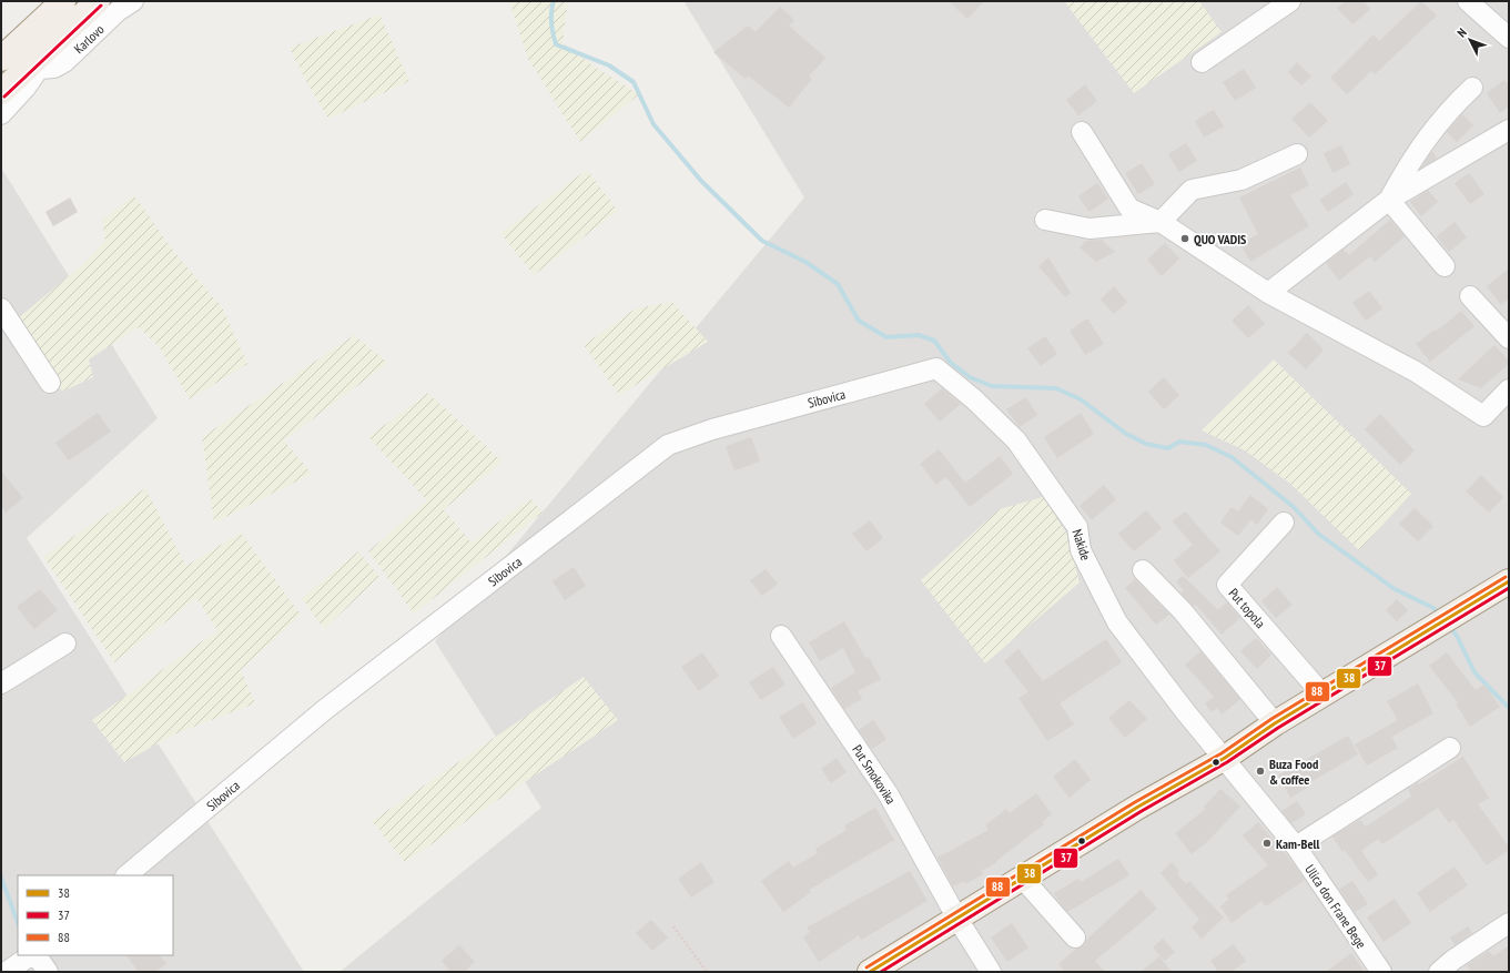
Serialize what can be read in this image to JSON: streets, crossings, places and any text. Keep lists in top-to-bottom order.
{
  "streets": {
    "street": [
      "Karlovo",
      "Sibovica",
      "Nakide",
      "Put topola",
      "Put Smokovika",
      "Ulica don Frane Bege"
    ]
  },
  "crossings": [
    ["Sibovica", "Nakide"],
    ["Nakide", "Ulica don Frane Bege"]
  ],
  "places": ["QUO VADIS", "Buza Food & coffee", "Kam-Bell"],
  "lines": ["transit line 37", "transit line 88", "transit line 38"],
  "legend": ["38", "37", "88"],
  "north": "top left"
}
